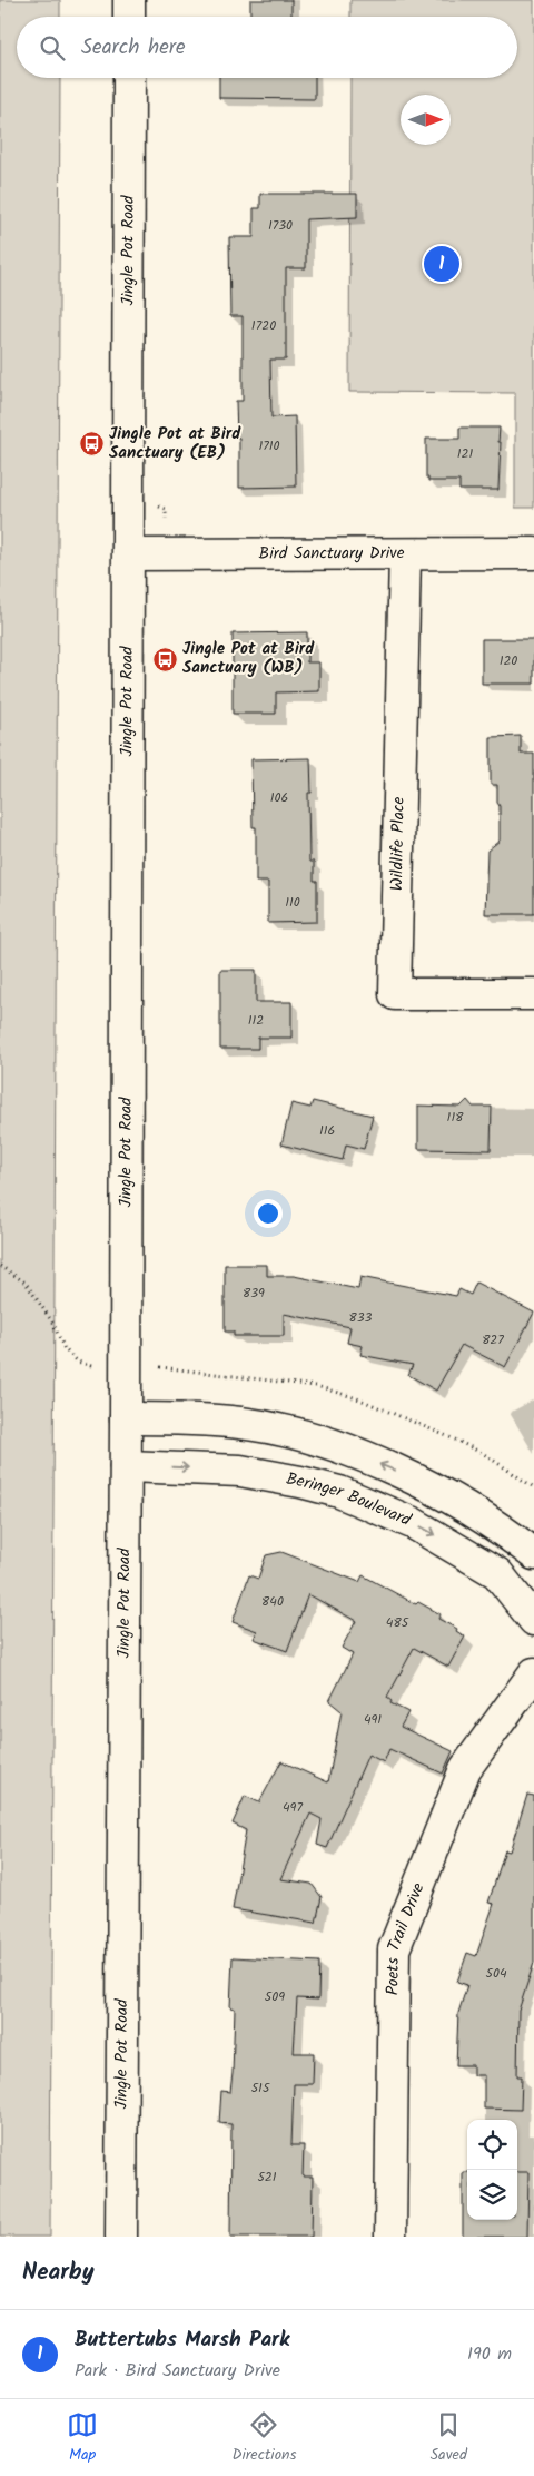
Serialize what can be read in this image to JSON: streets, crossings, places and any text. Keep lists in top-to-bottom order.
{
  "streets": {
    "street": [
      "Jingle Pot Road",
      "Bird Sanctuary Drive",
      "Wildlife Place",
      "Beringer Boulevard",
      "Poets Trail Drive"
    ]
  },
  "crossings": [
    ["Jingle Pot Road", "Bird Sanctuary Drive"],
    ["Jingle Pot Road", "Beringer Boulevard"],
    ["Bird Sanctuary Drive", "Wildlife Place"]
  ],
  "places": {
    "bus stop": ["Jingle Pot at Bird Sanctuary (EB)", "Jingle Pot at Bird Sanctuary (WB)"]
  },
  "house_numbers": [
    "1730",
    "1720",
    "1710",
    "121",
    "120",
    "106",
    "110",
    "112",
    "118",
    "116",
    "839",
    "833",
    "827",
    "840",
    "485",
    "491",
    "497",
    "504",
    "509",
    "515",
    "521"
  ],
  "north": "right",
  "page": {
    "search": "Search here",
    "pins": "1",
    "heading": "Nearby",
    "list": [
      {
        "mark": "1",
        "name": "Buttertubs Marsh Park",
        "note": "Park · Bird Sanctuary Drive",
        "value": "190 m"
      }
    ],
    "nav": ["Map", "Directions", "Saved"]
  }
}
